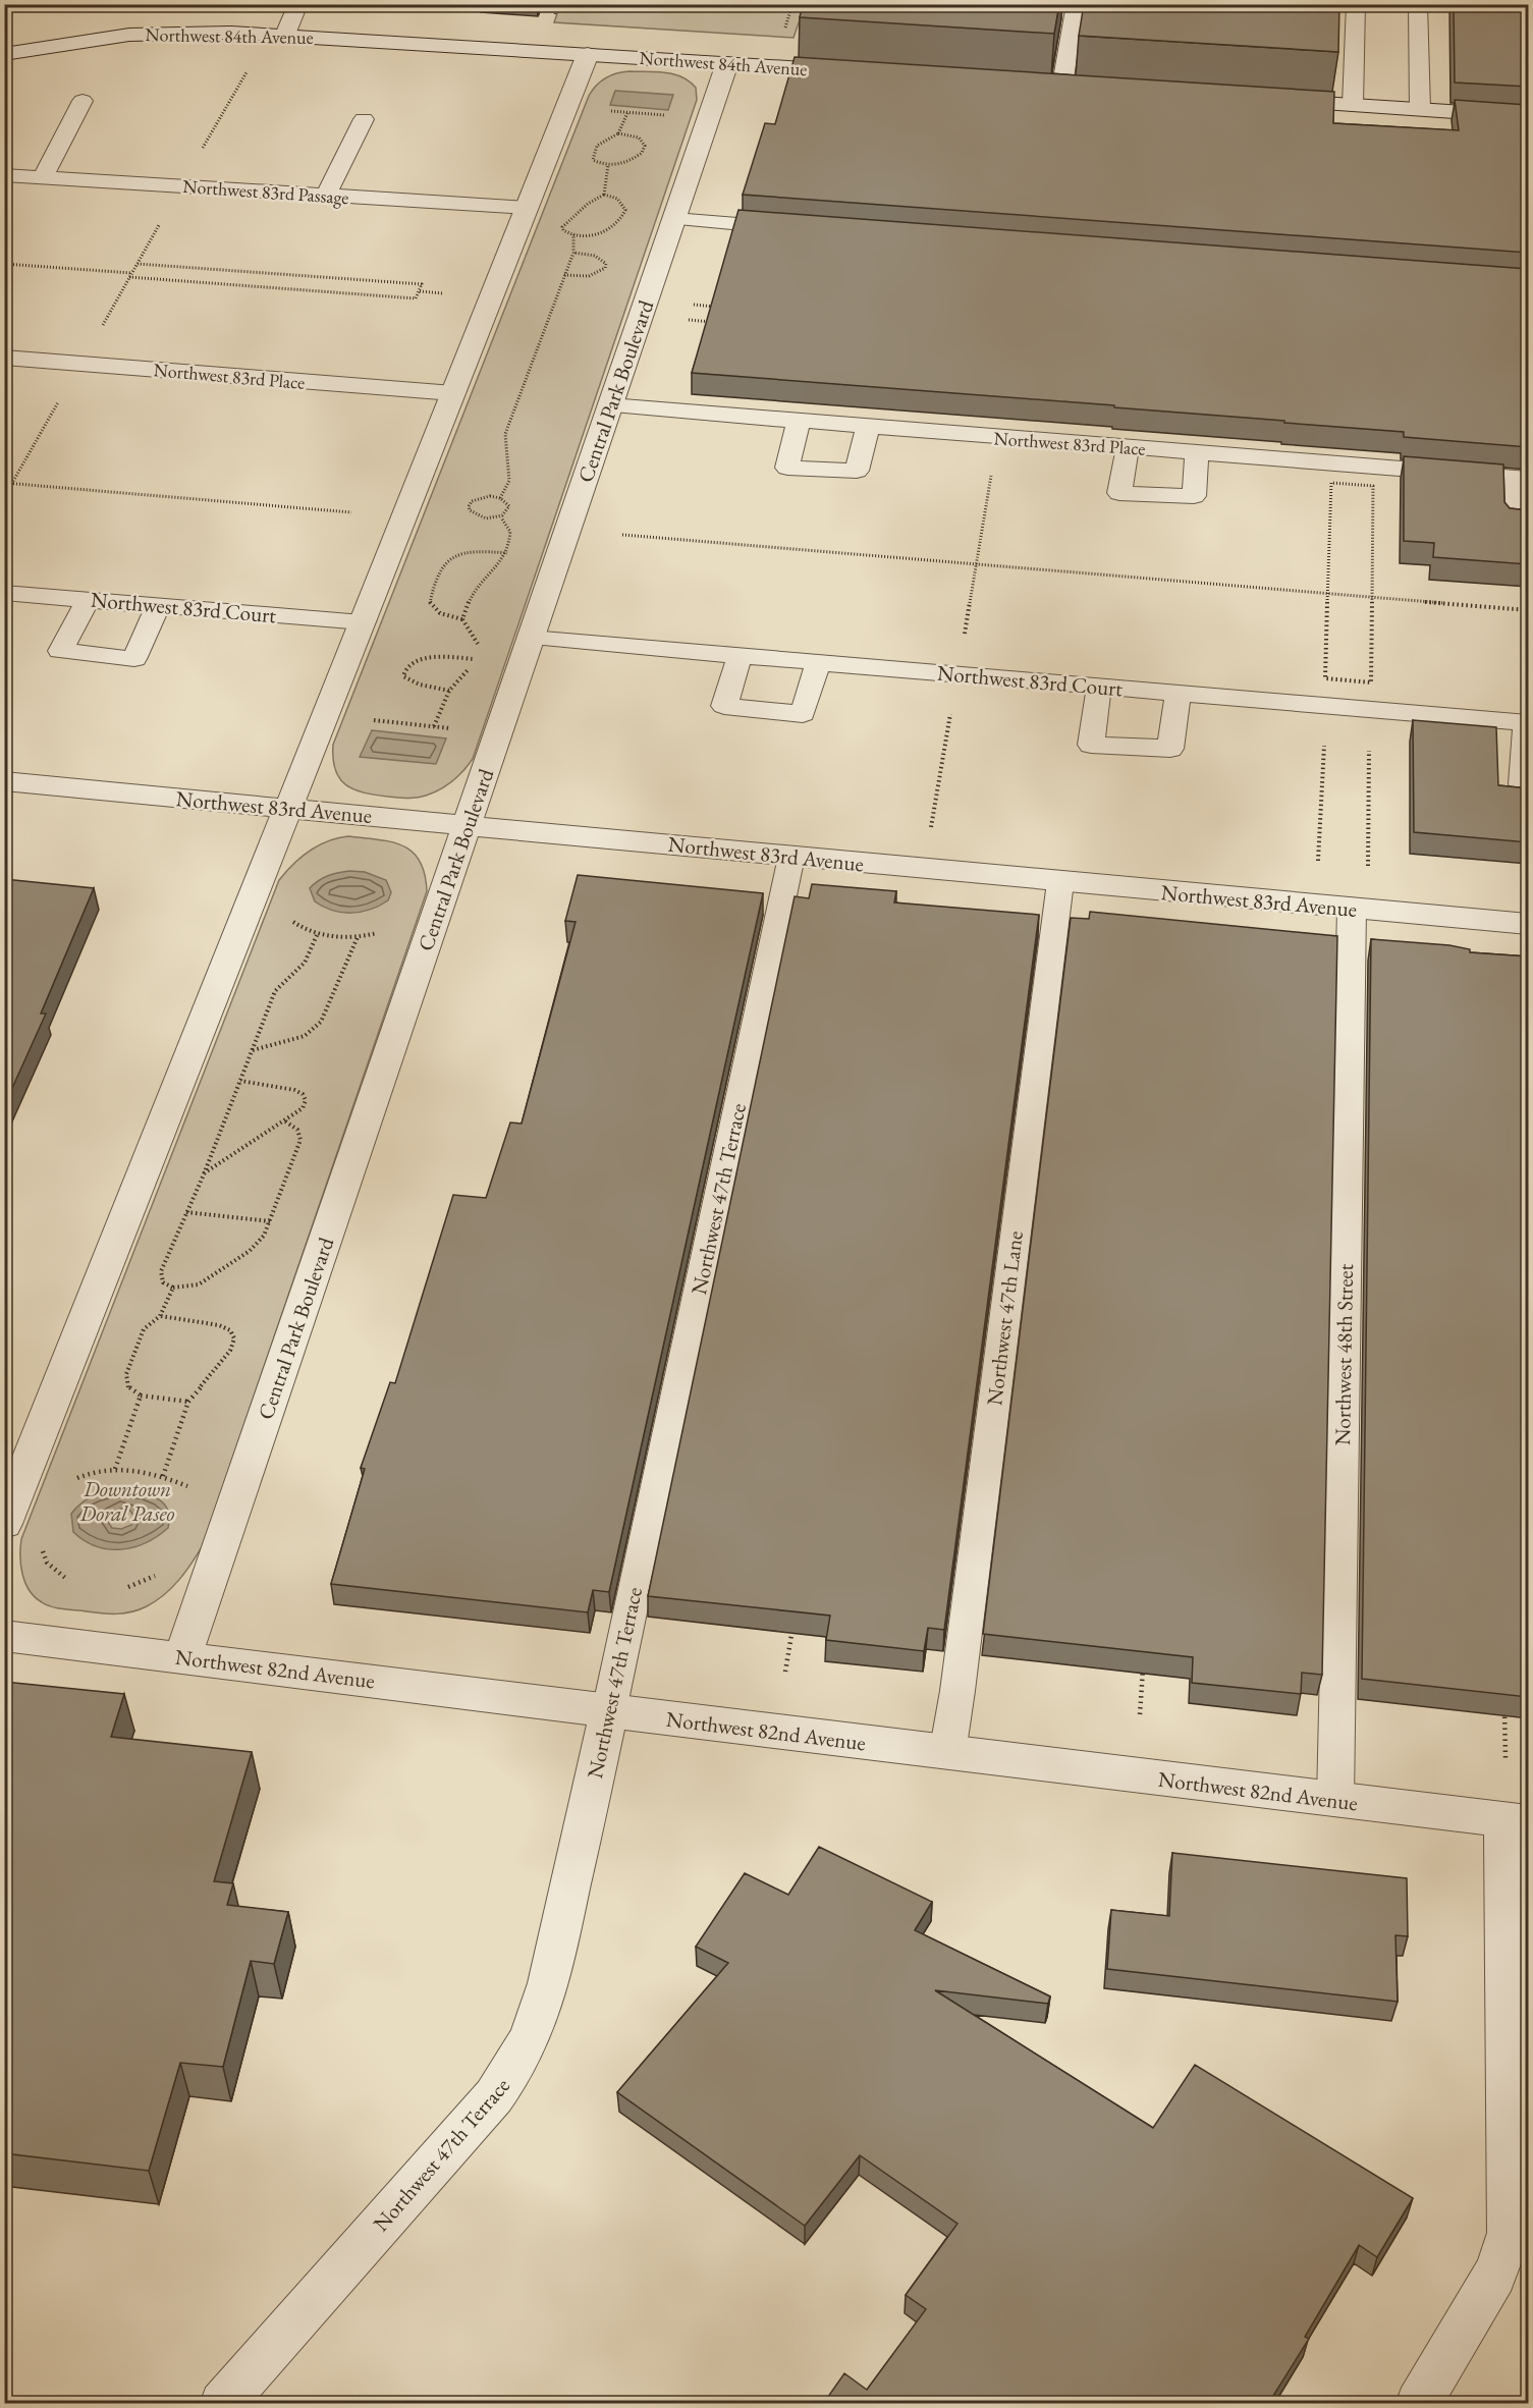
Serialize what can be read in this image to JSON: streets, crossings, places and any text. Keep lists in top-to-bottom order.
{
  "streets": {
    "street": [
      "Northwest 84th Avenue",
      "Central Park Boulevard",
      "Northwest 83rd Avenue",
      "Northwest 47th Terrace",
      "Northwest 82nd Avenue"
    ],
    "lane": [
      "Northwest 83rd Passage",
      "Northwest 83rd Place",
      "Northwest 83rd Court",
      "Northwest 47th Lane",
      "Northwest 48th Street"
    ]
  },
  "crossings": [
    ["Northwest 84th Avenue", "Central Park Boulevard"],
    ["Northwest 83rd Place", "Central Park Boulevard"],
    ["Central Park Boulevard", "Northwest 83rd Court"],
    ["Central Park Boulevard", "Northwest 83rd Avenue"],
    ["Central Park Boulevard", "Northwest 82nd Avenue"],
    ["Northwest 83rd Avenue", "Northwest 47th Terrace"],
    ["Northwest 83rd Avenue", "Northwest 47th Lane"],
    ["Northwest 83rd Avenue", "Northwest 48th Street"],
    ["Northwest 47th Terrace", "Northwest 82nd Avenue"],
    ["Northwest 47th Lane", "Northwest 82nd Avenue"],
    ["Northwest 48th Street", "Northwest 82nd Avenue"]
  ],
  "parks": ["Downtown Doral Paseo"]
}
